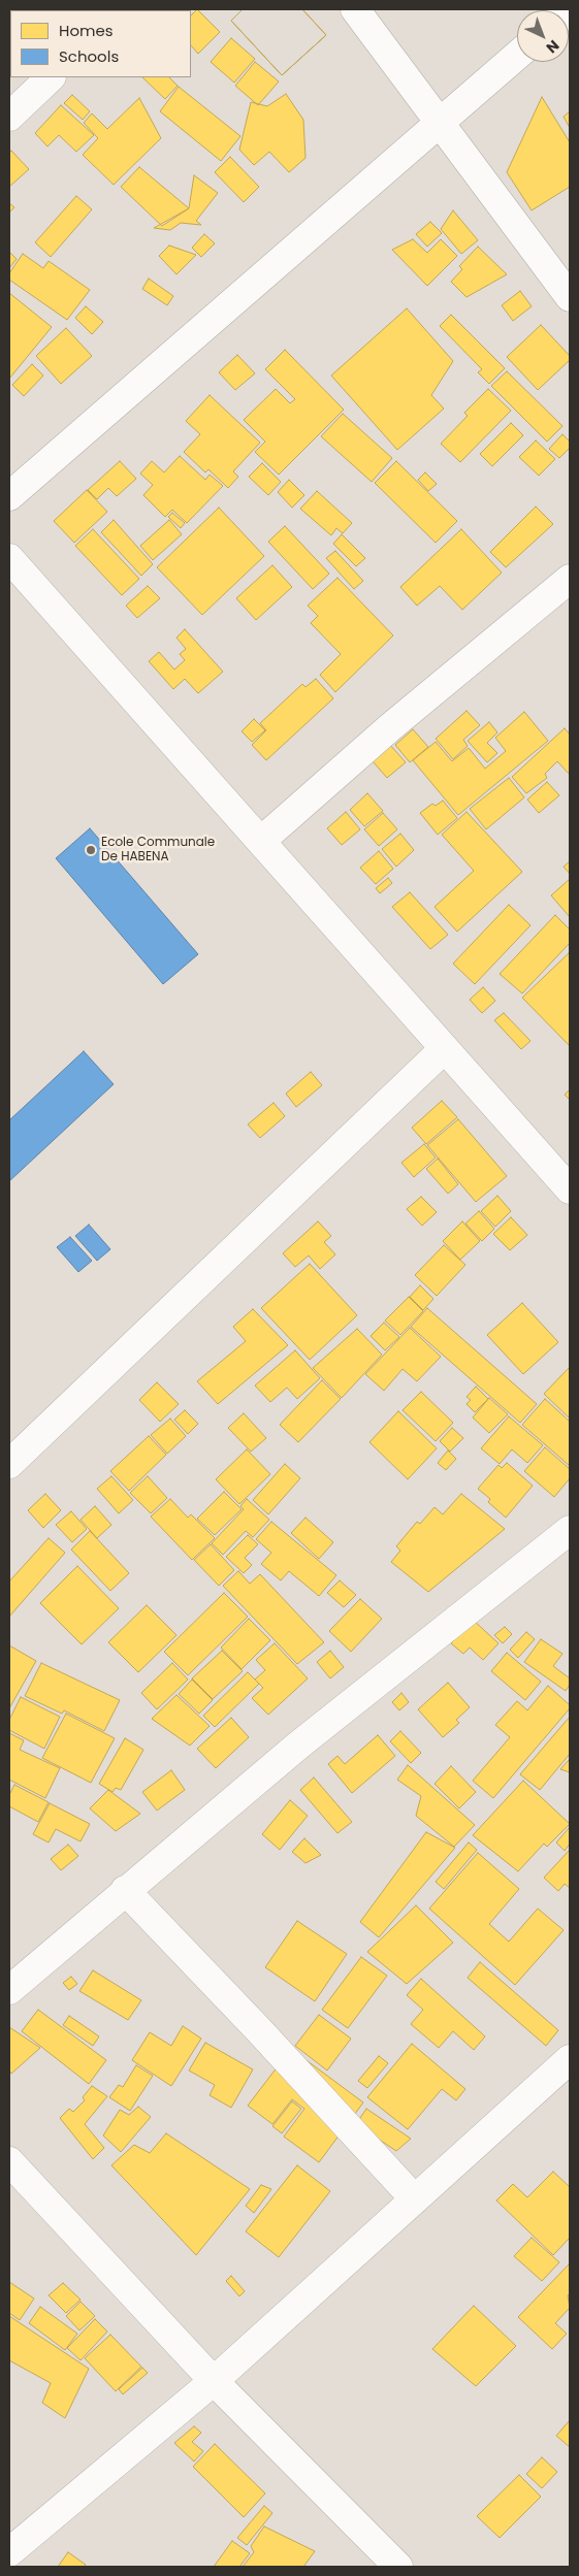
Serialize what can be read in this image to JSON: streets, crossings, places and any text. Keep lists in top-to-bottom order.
{
  "places": ["Ecole Communale De HABENA"],
  "legend": ["Homes", "Schools"],
  "north": "bottom right"
}
